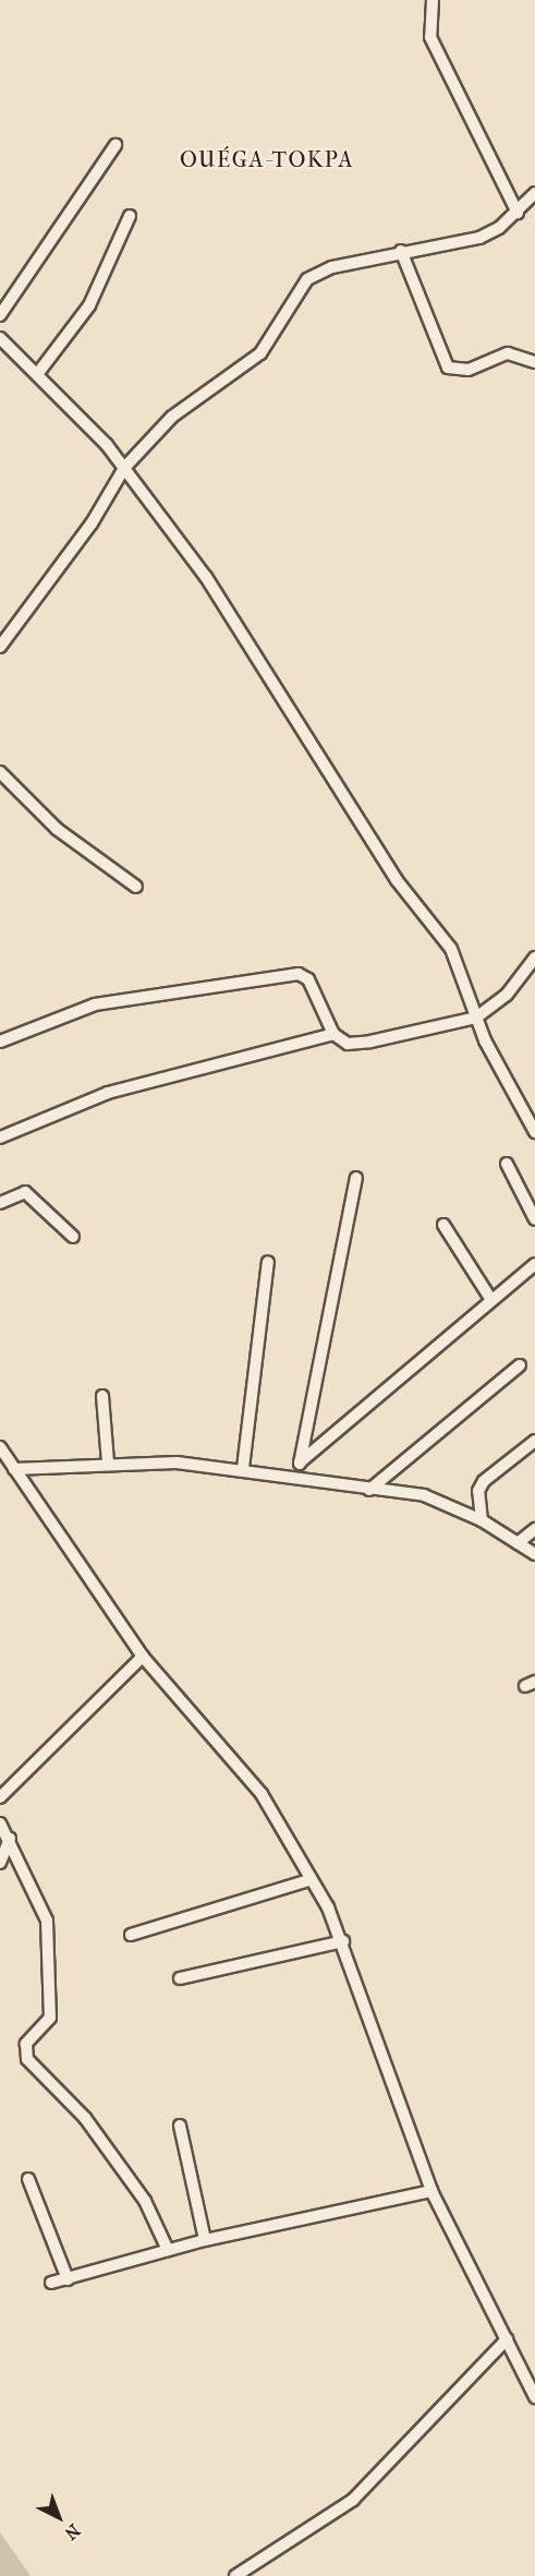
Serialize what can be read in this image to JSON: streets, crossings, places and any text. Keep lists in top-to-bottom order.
{
  "districts": ["OUÉGA-TOKPA"],
  "north": "bottom right"
}
